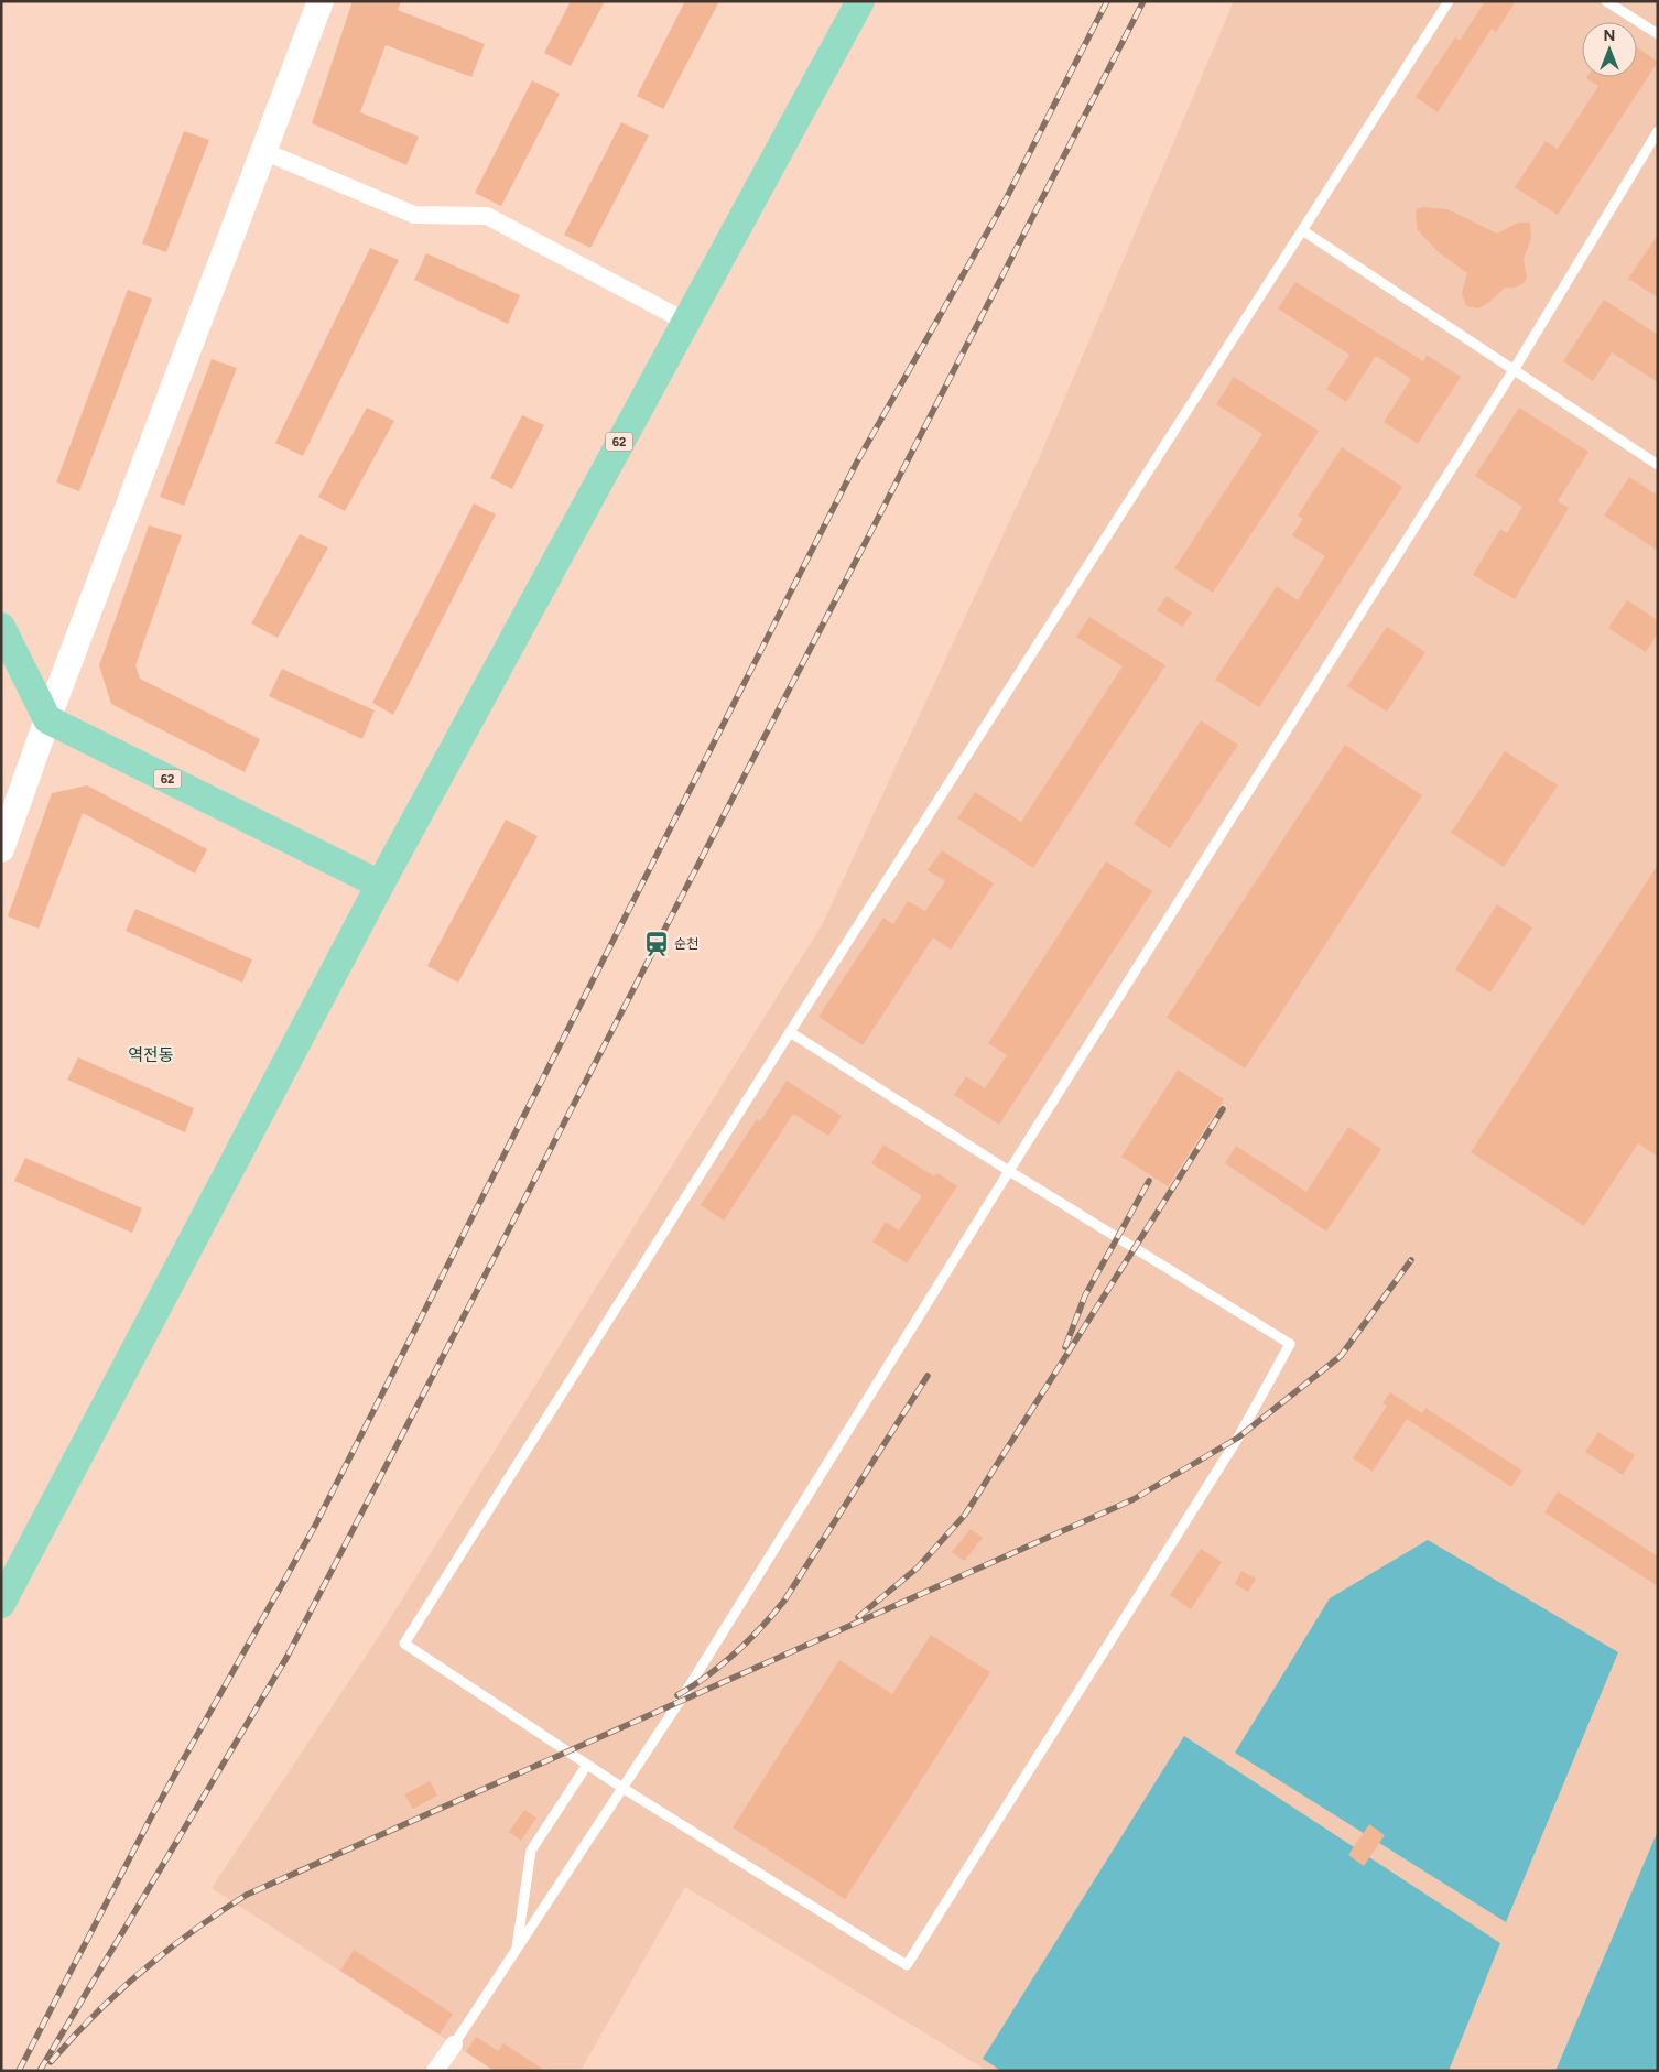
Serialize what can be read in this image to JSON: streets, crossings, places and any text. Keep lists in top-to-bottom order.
{
  "streets": {
    "main road": ["62"]
  },
  "districts": ["역전동"],
  "places": {
    "station": ["순천"]
  },
  "north": "top"
}
